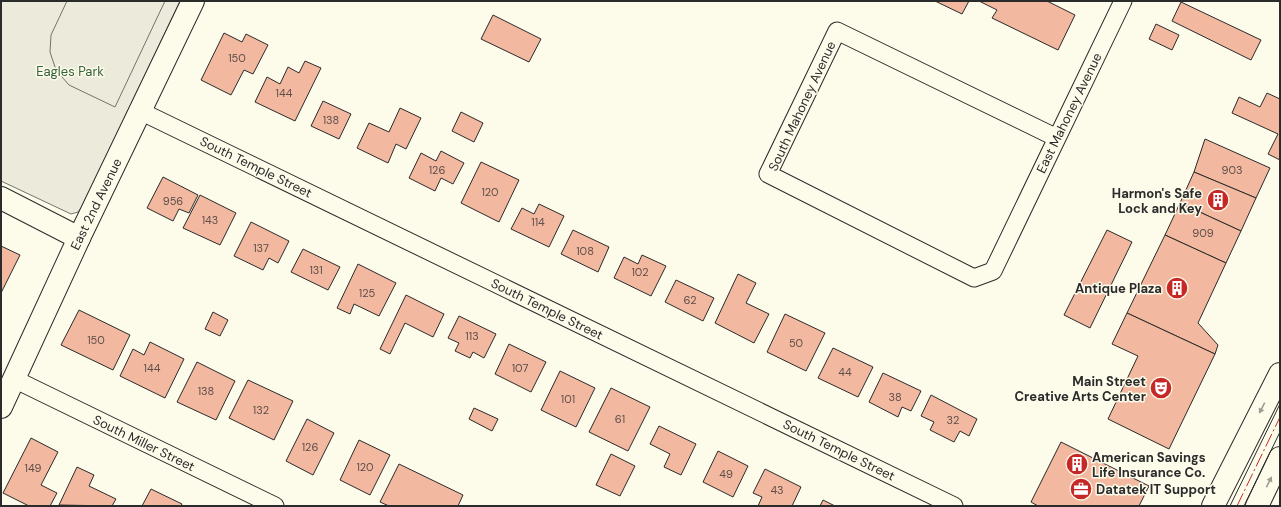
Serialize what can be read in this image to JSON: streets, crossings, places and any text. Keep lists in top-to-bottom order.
{
  "streets": {
    "street": [
      "South Mahoney Avenue",
      "East Mahoney Avenue",
      "South Temple Street",
      "East 2nd Avenue",
      "South Miller Street"
    ]
  },
  "crossings": [
    ["South Mahoney Avenue", "East Mahoney Avenue"],
    ["South Temple Street", "East 2nd Avenue"],
    ["East 2nd Avenue", "South Miller Street"]
  ],
  "parks": ["Eagles Park"],
  "places": {
    "building": ["Harmon's Safe Lock and Key", "Antique Plaza", "American Savings Life Insurance Co."],
    "theatre": ["Main Street Creative Arts Center"],
    "office": ["Datatek IT Support"]
  },
  "house_numbers": [
    "150",
    "144",
    "138",
    "126",
    "903",
    "120",
    "956",
    "143",
    "114",
    "909",
    "137",
    "108",
    "131",
    "102",
    "125",
    "62",
    "113",
    "150",
    "50",
    "144",
    "107",
    "44",
    "138",
    "38",
    "101",
    "132",
    "61",
    "32",
    "126",
    "120",
    "149",
    "49",
    "43"
  ]
}
